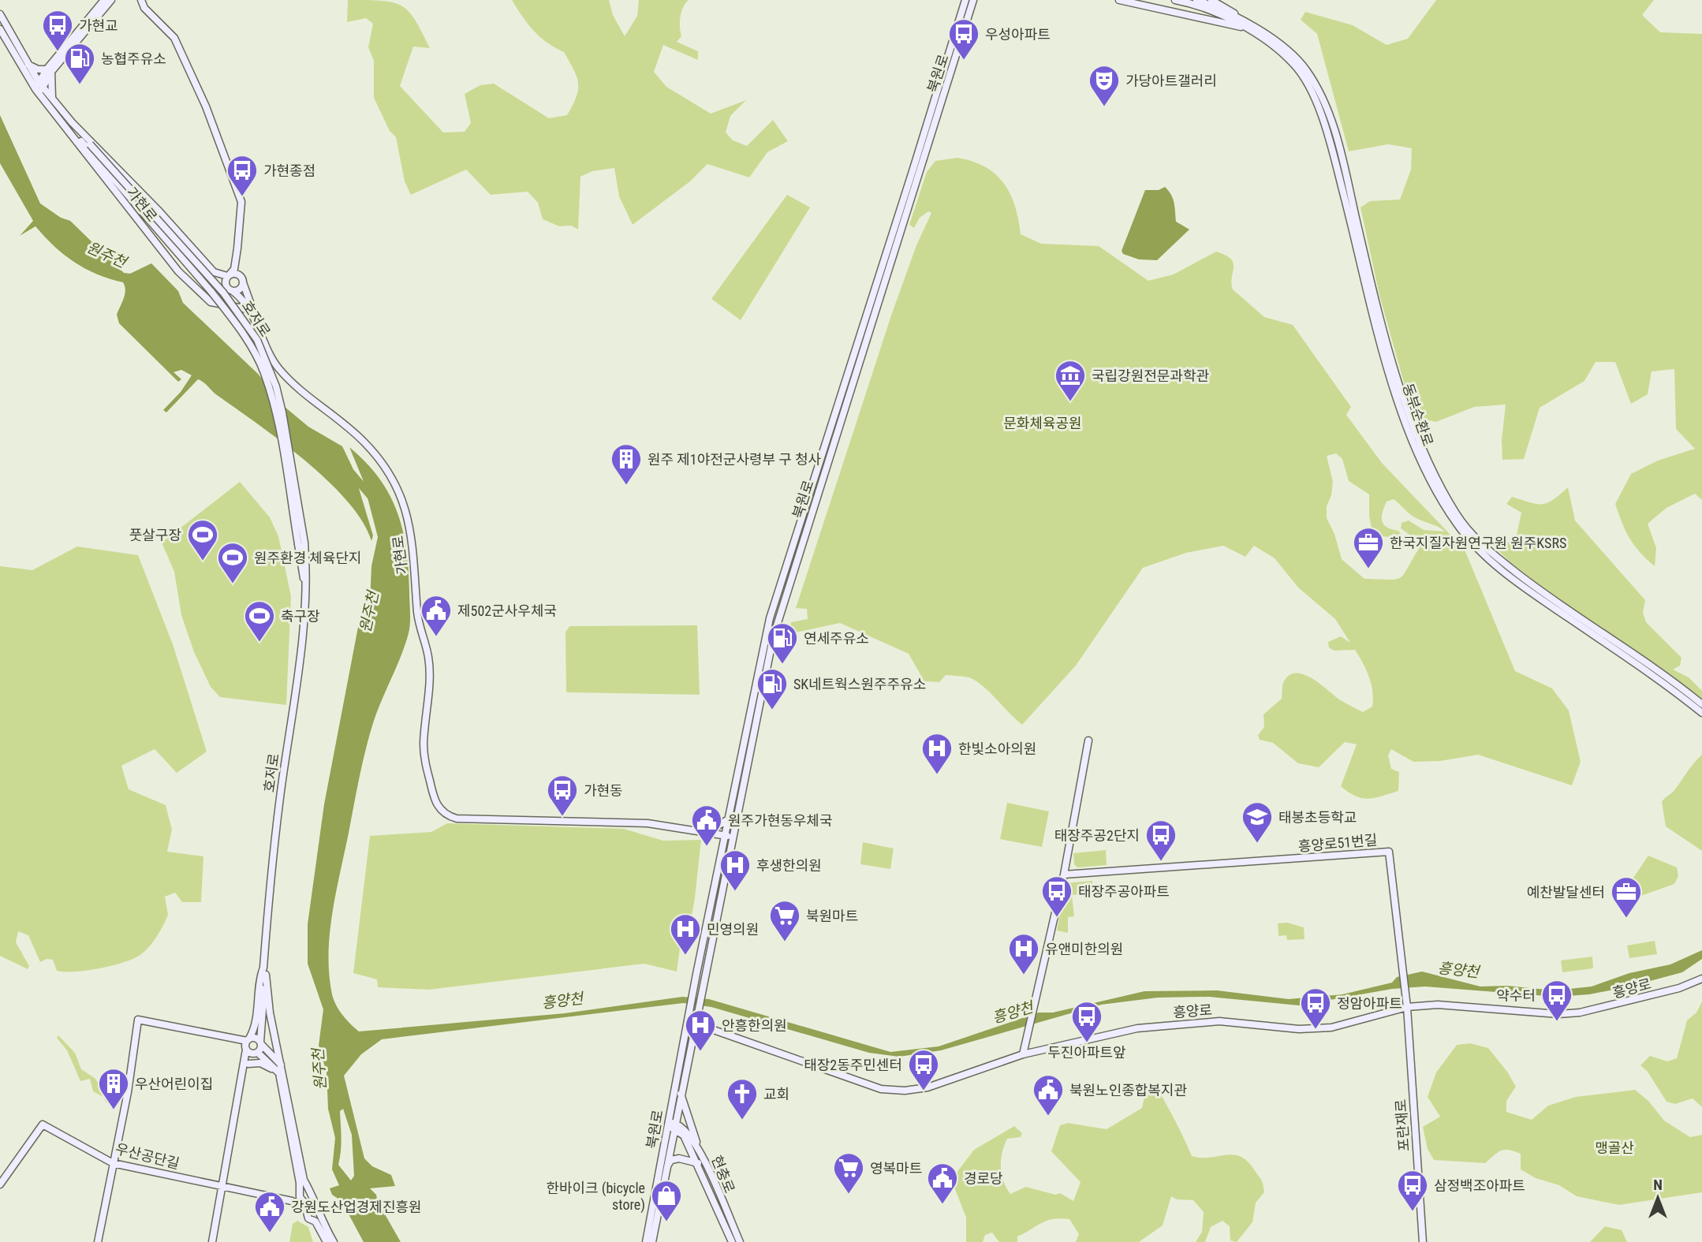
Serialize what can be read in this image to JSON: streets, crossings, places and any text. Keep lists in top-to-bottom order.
{
  "streets": {
    "street": [
      "북원로",
      "가현로",
      "호저로",
      "동부순환로",
      "흥양로51번길",
      "흥양로",
      "포란재로",
      "우산공단길",
      "현충로"
    ]
  },
  "crossings": [
    ["북원로", "가현로"],
    ["북원로", "흥양로"],
    ["북원로", "현충로"],
    ["가현로", "호저로"],
    ["흥양로51번길", "흥양로"],
    ["흥양로51번길", "포란재로"],
    ["흥양로", "포란재로"]
  ],
  "water": ["원주천", "흥양천"],
  "parks": ["문화체육공원", "맹골산"],
  "places": {
    "bus stop": [
      "가현교",
      "우성아파트",
      "가현종점",
      "가현동",
      "태장주공2단지",
      "태장주공아파트",
      "약수터",
      "정암아파트",
      "두진아파트앞",
      "태장2동주민센터",
      "삼정백조아파트"
    ],
    "fuel station": ["농협주유소", "연세주유소", "SK네트웍스원주주유소"],
    "theatre": ["가당아트갤러리"],
    "museum": ["국립강원전문과학관"],
    "building": ["원주 제1야전군사령부 구 청사", "우산어린이집"],
    "sports": ["풋살구장", "원주환경 체육단지", "축구장"],
    "office": ["한국지질자원연구원 원주KSRS", "예찬발달센터"],
    "public building": [
      "제502군사우체국",
      "원주가현동우체국",
      "북원노인종합복지관",
      "경로당",
      "강원도산업경제진흥원"
    ],
    "hospital": [
      "한빛소아의원",
      "후생한의원",
      "민영의원",
      "유앤미한의원",
      "안흥한의원"
    ],
    "school or university": ["태봉초등학교"],
    "supermarket": ["북원마트", "영복마트"],
    "church": ["교회"],
    "shop": ["한바이크 (bicycle store)"]
  },
  "north": "top"
}
